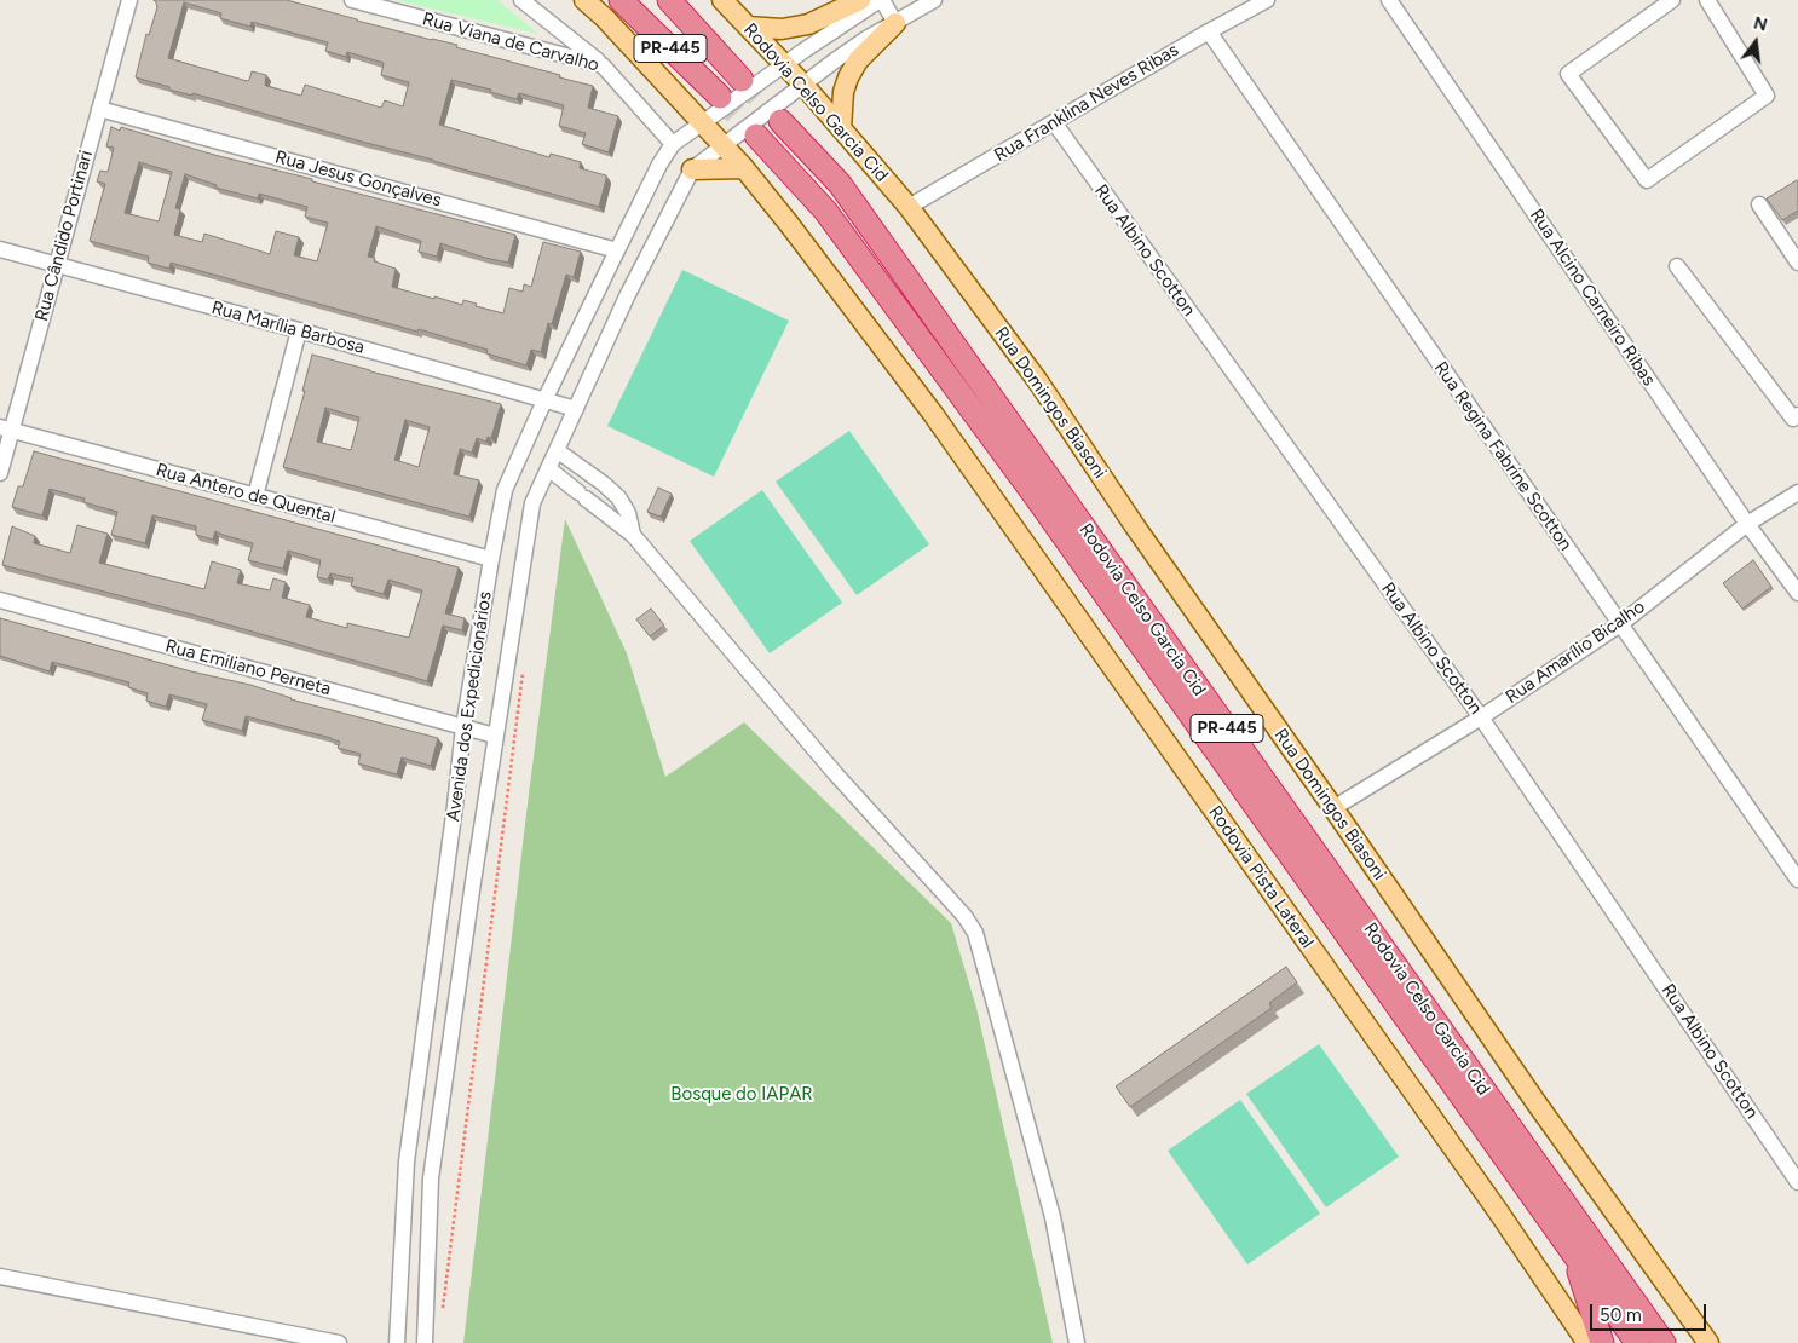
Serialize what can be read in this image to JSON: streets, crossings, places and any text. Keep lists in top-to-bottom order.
{
  "streets": {
    "highway": ["PR-445", "Rodovia Celso Garcia Cid"],
    "main road": ["Rua Domingos Biasoni", "Rodovia Pista Lateral"],
    "street": [
      "Rua Viana de Carvalho",
      "Rua Franklina Neves Ribas",
      "Rua Jesus Gonçalves",
      "Rua Cândido Portinari",
      "Rua Albino Scotton",
      "Rua Alcino Carneiro Ribas",
      "Rua Marília Barbosa",
      "Rua Regina Fabrine Scotton",
      "Rua Antero de Quental",
      "Rua Amarílio Bicalho",
      "Rua Emiliano Perneta",
      "Avenida dos Expedicionários"
    ]
  },
  "crossings": [
    ["Rua Viana de Carvalho", "Avenida dos Expedicionários"],
    ["PR-445", "Avenida dos Expedicionários"],
    ["PR-445", "Rodovia Pista Lateral"],
    ["Rodovia Celso Garcia Cid", "Rua Franklina Neves Ribas"],
    ["Rodovia Celso Garcia Cid", "Rua Domingos Biasoni"],
    ["Rodovia Celso Garcia Cid", "Avenida dos Expedicionários"],
    ["Rua Franklina Neves Ribas", "Rua Albino Scotton"],
    ["Rua Franklina Neves Ribas", "Rua Domingos Biasoni"],
    ["Rua Franklina Neves Ribas", "Rua Regina Fabrine Scotton"],
    ["Rua Jesus Gonçalves", "Rua Cândido Portinari"],
    ["Rua Jesus Gonçalves", "Avenida dos Expedicionários"],
    ["Rua Cândido Portinari", "Rua Marília Barbosa"],
    ["Rua Cândido Portinari", "Rua Antero de Quental"],
    ["Rua Albino Scotton", "Rua Amarílio Bicalho"],
    ["Rua Alcino Carneiro Ribas", "Rua Amarílio Bicalho"],
    ["Rua Marília Barbosa", "Avenida dos Expedicionários"],
    ["Rua Domingos Biasoni", "Rua Amarílio Bicalho"],
    ["Rua Regina Fabrine Scotton", "Rua Amarílio Bicalho"],
    ["Rua Antero de Quental", "Avenida dos Expedicionários"],
    ["Rua Emiliano Perneta", "Avenida dos Expedicionários"]
  ],
  "parks": ["Bosque do IAPAR"],
  "scale_bar": "50 m",
  "north": "top"
}
